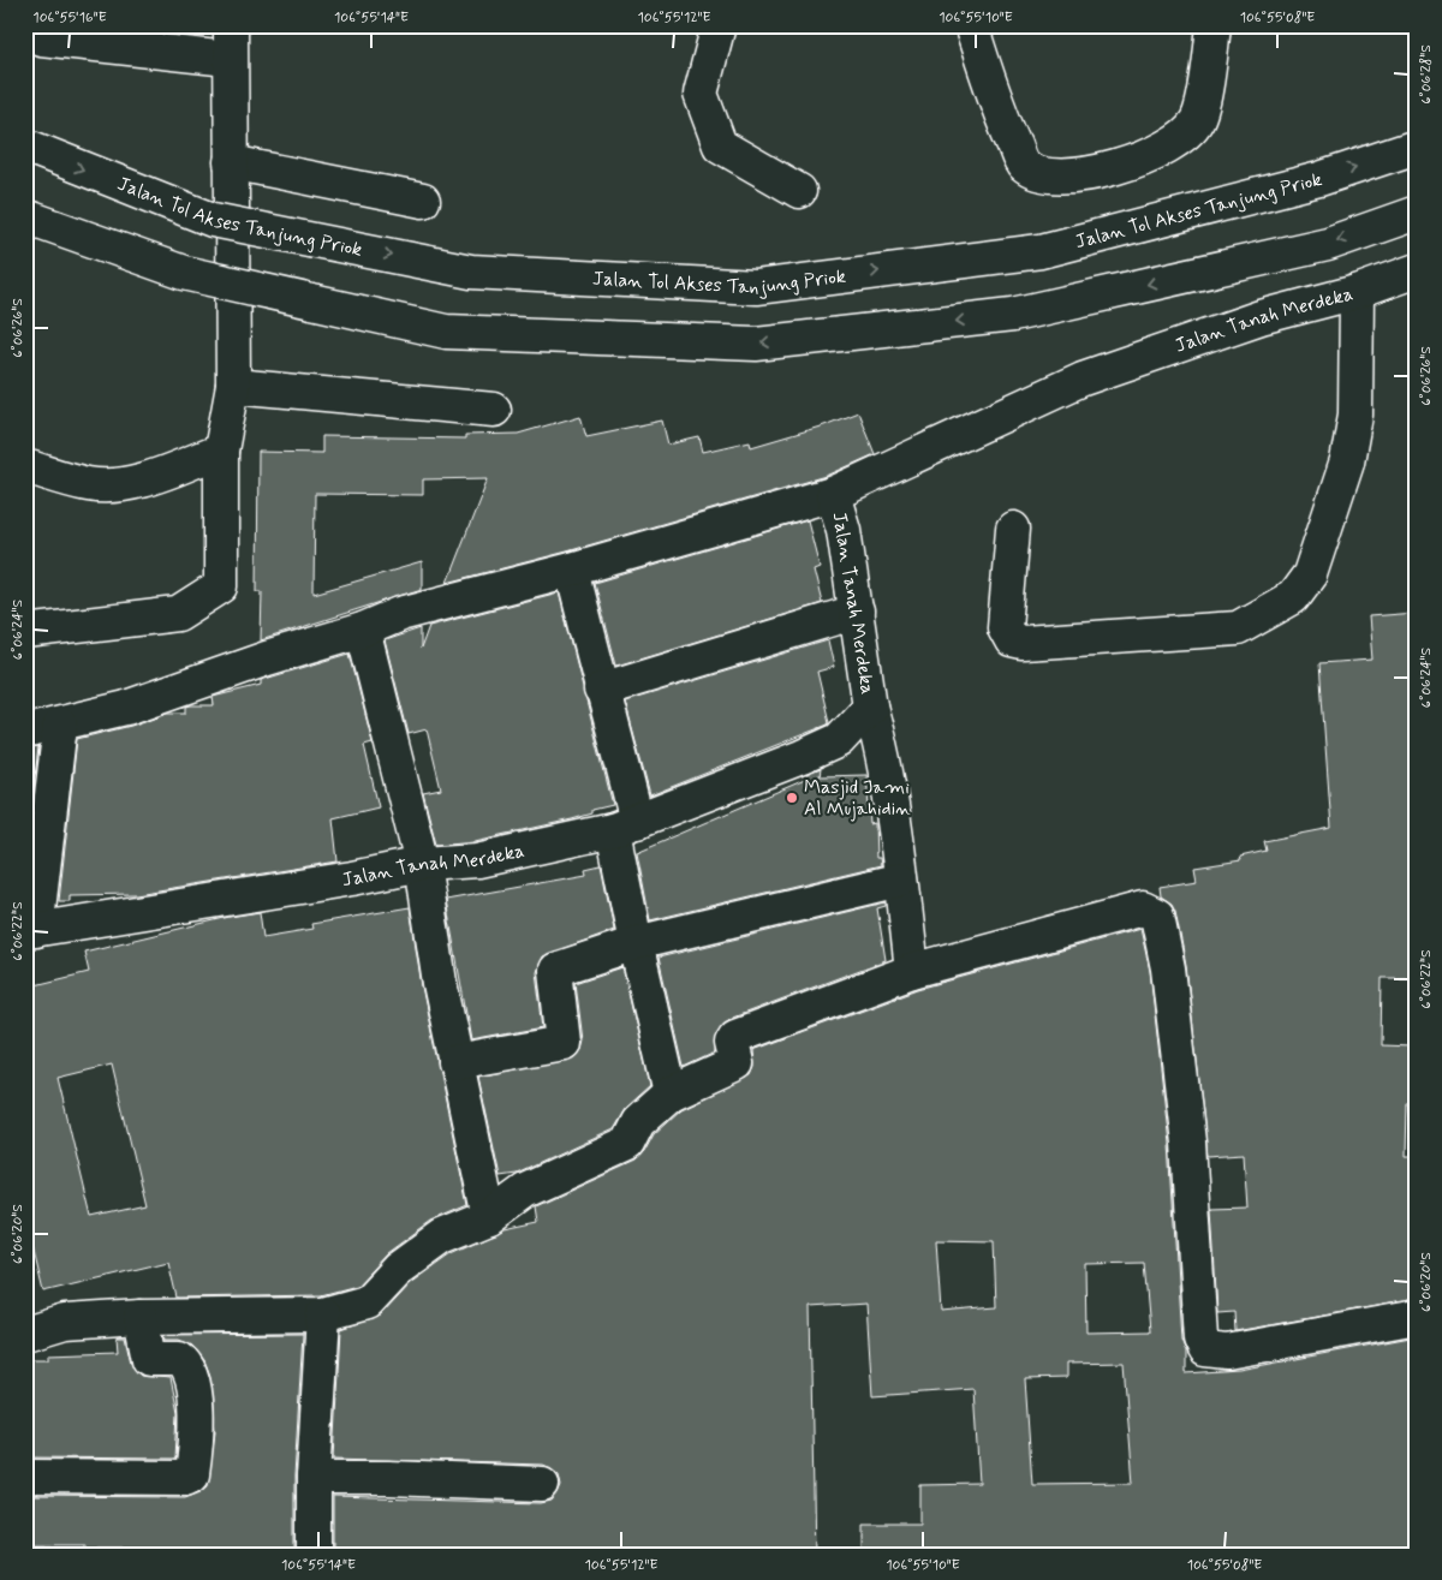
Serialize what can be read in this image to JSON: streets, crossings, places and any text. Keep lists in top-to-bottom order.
{
  "streets": {
    "main road": ["Jalan Tol Akses Tanjung Priok", "Jalan Tanah Merdeka"]
  },
  "places": ["Masjid Jami Al Mujahidin"],
  "coordinates": [
    "106°55'16\"E",
    "106°55'14\"E",
    "106°55'12\"E",
    "106°55'10\"E",
    "106°55'08\"E",
    "6°06'28\"S",
    "6°06'26\"S",
    "6°06'24\"S",
    "6°06'22\"S",
    "6°06'20\"S"
  ]
}
